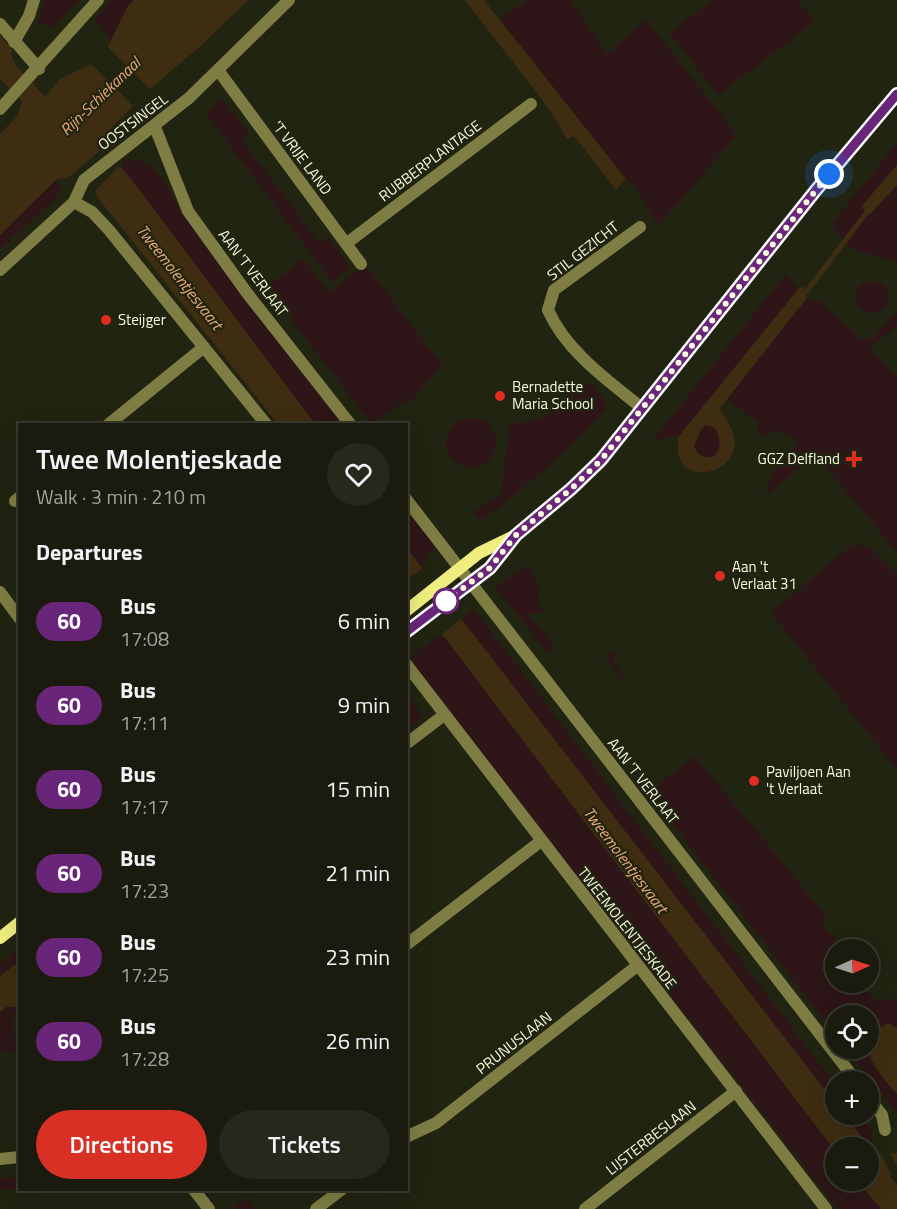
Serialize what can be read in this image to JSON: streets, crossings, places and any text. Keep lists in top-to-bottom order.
{
  "streets": {
    "street": [
      "OOSTSINGEL",
      "'T VRIJE LAND",
      "RUBBERPLANTAGE",
      "STIL GEZICHT",
      "AAN 'T VERLAAT",
      "TWEEMOLENTJESKADE",
      "PRUNUSLAAN",
      "LIJSTERBESLAAN"
    ]
  },
  "crossings": [
    ["OOSTSINGEL", "'T VRIJE LAND"],
    ["OOSTSINGEL", "AAN 'T VERLAAT"],
    ["'T VRIJE LAND", "RUBBERPLANTAGE"],
    ["TWEEMOLENTJESKADE", "PRUNUSLAAN"],
    ["TWEEMOLENTJESKADE", "LIJSTERBESLAAN"]
  ],
  "water": ["Rijn-Schiekanaal", "Tweemolentjesvaart"],
  "places": {
    "other": [
      "Steijger",
      "Bernadette Maria School",
      "Aan 't Verlaat 31",
      "Paviljoen Aan 't Verlaat"
    ],
    "health": ["GGZ Delfland"]
  },
  "lines": ["bus line 60"],
  "north": "right",
  "page": {
    "heading": [
      ["Twee Molentjeskade", "Walk · 3 min · 210 m"],
      "Departures"
    ],
    "list": [
      {
        "mark": "60",
        "name": "Bus",
        "note": "17:08",
        "value": "6 min"
      },
      {
        "mark": "60",
        "name": "Bus",
        "note": "17:11",
        "value": "9 min"
      },
      {
        "mark": "60",
        "name": "Bus",
        "note": "17:17",
        "value": "15 min"
      },
      {
        "mark": "60",
        "name": "Bus",
        "note": "17:23",
        "value": "21 min"
      },
      {
        "mark": "60",
        "name": "Bus",
        "note": "17:25",
        "value": "23 min"
      },
      {
        "mark": "60",
        "name": "Bus",
        "note": "17:28",
        "value": "26 min"
      }
    ],
    "map_buttons": ["+", "−"],
    "buttons": ["Directions", "Tickets"]
  }
}
